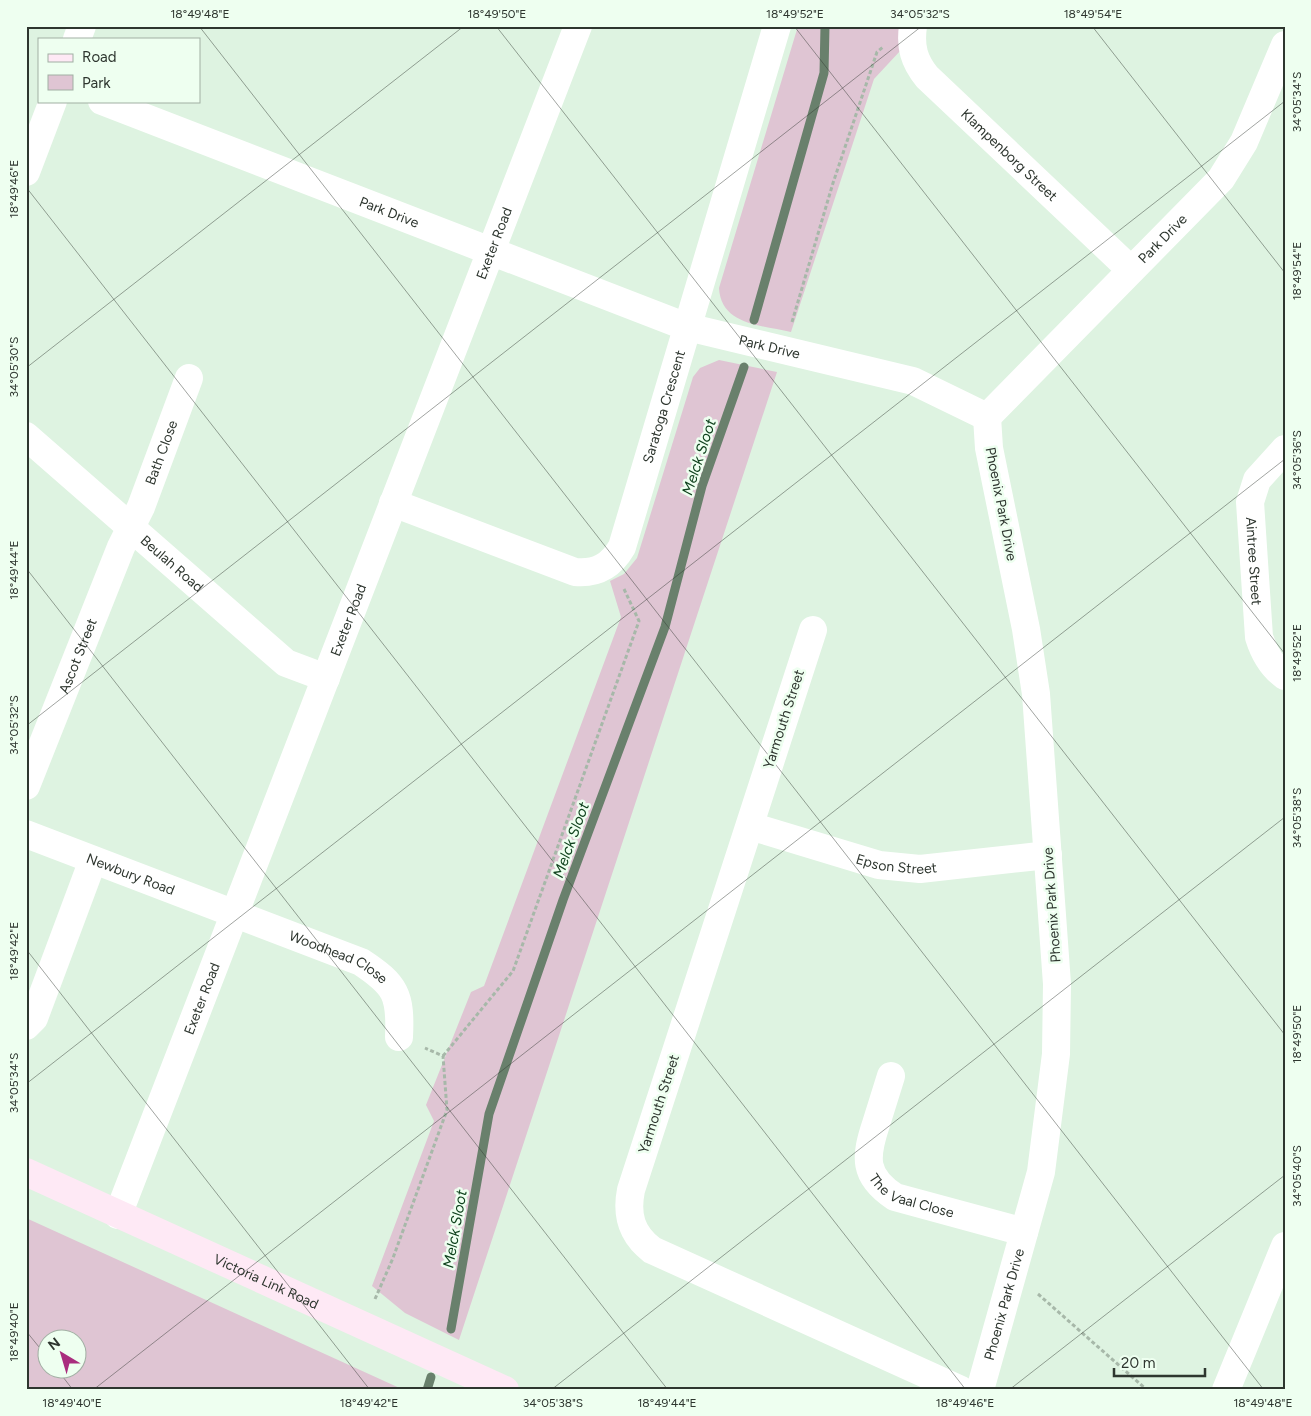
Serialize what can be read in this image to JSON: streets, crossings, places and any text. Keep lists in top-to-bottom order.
{
  "streets": {
    "street": [
      "Klampenborg Street",
      "Park Drive",
      "Exeter Road",
      "Saratoga Crescent",
      "Bath Close",
      "Phoenix Park Drive",
      "Aintree Street",
      "Beulah Road",
      "Ascot Street",
      "Yarmouth Street",
      "Epson Street",
      "Newbury Road",
      "Woodhead Close",
      "The Vaal Close",
      "Victoria Link Road"
    ]
  },
  "crossings": [
    ["Klampenborg Street", "Park Drive"],
    ["Park Drive", "Exeter Road"],
    ["Park Drive", "Saratoga Crescent"],
    ["Park Drive", "Phoenix Park Drive"],
    ["Exeter Road", "Beulah Road"],
    ["Exeter Road", "Newbury Road"],
    ["Exeter Road", "Woodhead Close"],
    ["Exeter Road", "Victoria Link Road"],
    ["Bath Close", "Beulah Road"],
    ["Bath Close", "Ascot Street"],
    ["Phoenix Park Drive", "Epson Street"],
    ["Phoenix Park Drive", "The Vaal Close"],
    ["Beulah Road", "Ascot Street"],
    ["Yarmouth Street", "Epson Street"],
    ["Newbury Road", "Woodhead Close"]
  ],
  "water": ["Melck Sloot"],
  "legend": ["Road", "Park"],
  "scale_bar": "20 m",
  "north": "top left",
  "coordinates": [
    "18°49'48\"E",
    "18°49'50\"E",
    "18°49'52\"E",
    "34°05'32\"S",
    "18°49'54\"E",
    "34°05'34\"S",
    "18°49'46\"E",
    "34°05'30\"S",
    "34°05'36\"S",
    "18°49'44\"E",
    "34°05'38\"S",
    "18°49'42\"E",
    "34°05'40\"S",
    "18°49'40\"E"
  ]
}
